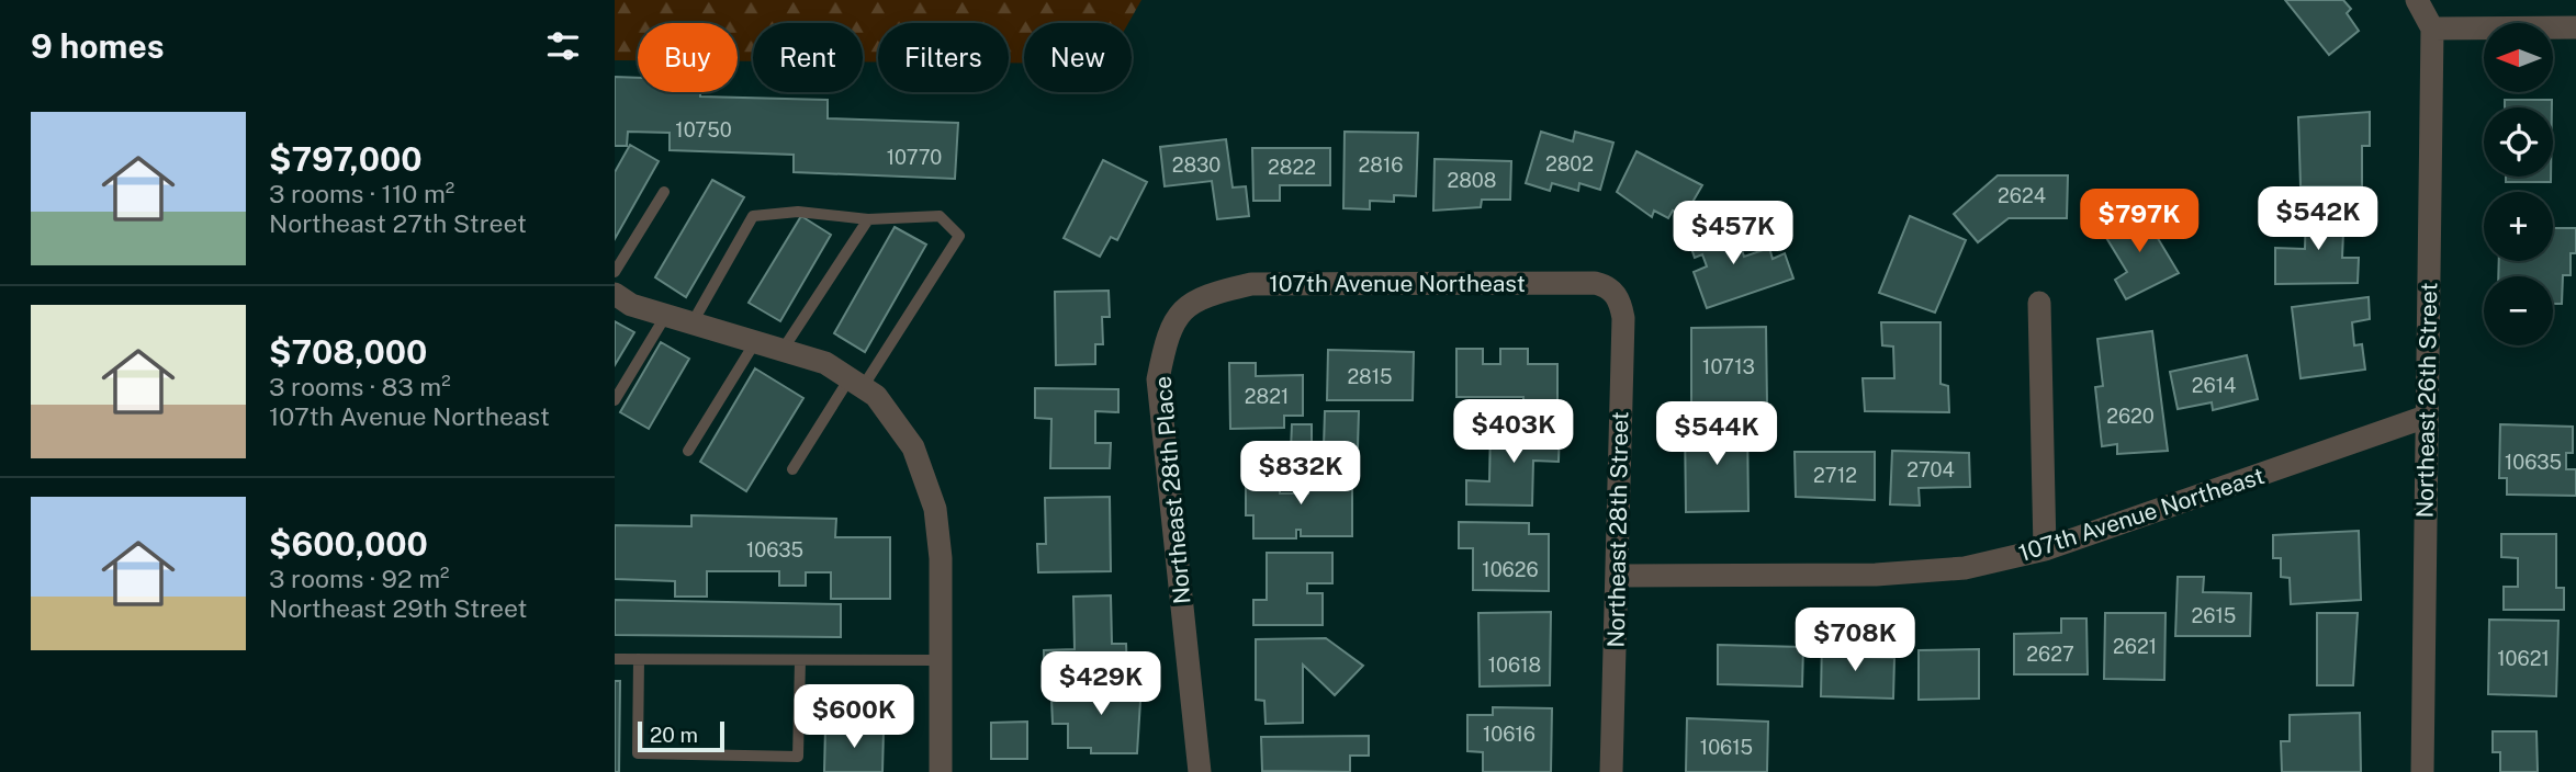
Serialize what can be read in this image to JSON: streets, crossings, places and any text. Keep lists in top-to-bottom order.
{
  "streets": {
    "street": [
      "107th Avenue Northeast",
      "Northeast 26th Street",
      "Northeast 28th Place",
      "Northeast 28th Street"
    ]
  },
  "crossings": [
    ["107th Avenue Northeast", "Northeast 26th Street"],
    ["107th Avenue Northeast", "Northeast 28th Place"],
    ["107th Avenue Northeast", "Northeast 28th Street"]
  ],
  "house_numbers": [
    "10750",
    "10770",
    "2802",
    "2830",
    "2816",
    "2822",
    "2808",
    "2624",
    "10713",
    "2815",
    "2614",
    "2821",
    "2620",
    "10635",
    "2704",
    "2712",
    "10635",
    "10626",
    "2615",
    "2621",
    "2627",
    "10621",
    "10618",
    "10616",
    "10615"
  ],
  "scale_bar": "20 m",
  "north": "left",
  "page": {
    "heading": "9 homes",
    "map_buttons": ["+", "−"],
    "chip": [
      "Buy",
      "Rent",
      "Filters",
      "New"
    ],
    "list": [
      {
        "name": "$797,000",
        "note": "3 rooms · 110 m² · Northeast 27th Street"
      },
      {
        "name": "$708,000",
        "note": "3 rooms · 83 m² · 107th Avenue Northeast"
      },
      {
        "name": "$600,000",
        "note": "3 rooms · 92 m² · Northeast 29th Street"
      }
    ],
    "price": [
      "$542K",
      "$797K",
      "$457K",
      "$403K",
      "$544K",
      "$832K",
      "$708K",
      "$429K",
      "$600K"
    ],
    "scale": "20 m"
  }
}
